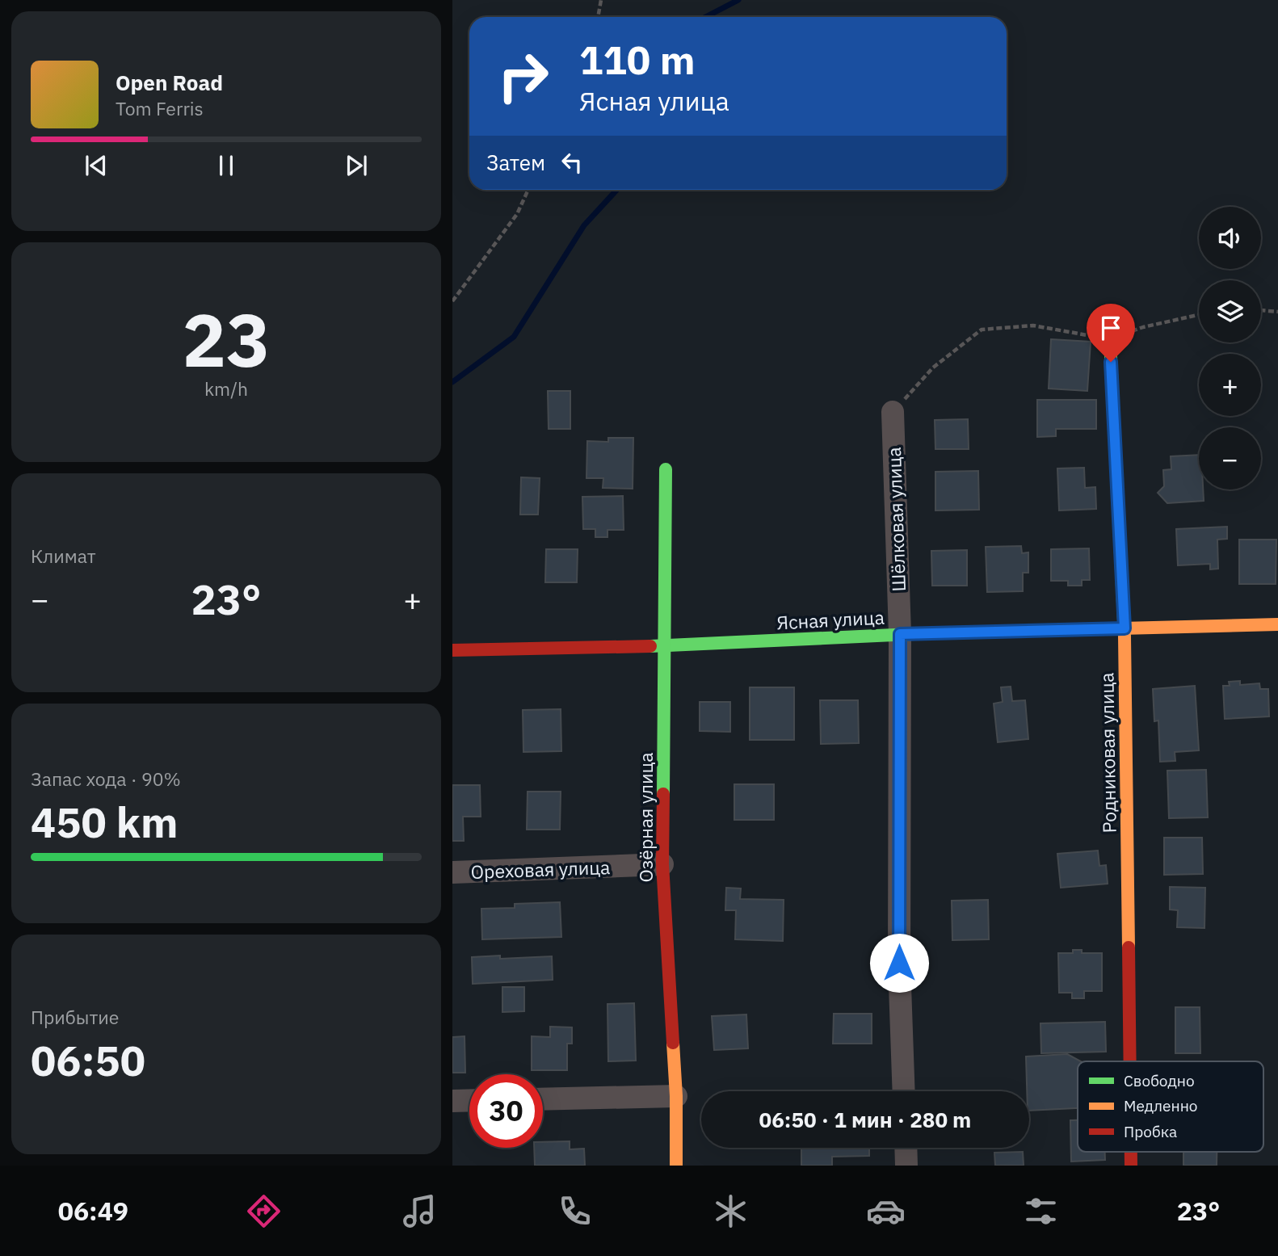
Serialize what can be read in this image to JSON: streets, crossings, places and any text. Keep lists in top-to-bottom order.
{
  "streets": {
    "street": [
      "Шёлковая улица",
      "Ясная улица",
      "Родниковая улица",
      "Озёрная улица",
      "Ореховая улица"
    ]
  },
  "crossings": [
    ["Шёлковая улица", "Ясная улица"],
    ["Ясная улица", "Родниковая улица"],
    ["Ясная улица", "Озёрная улица"],
    ["Озёрная улица", "Ореховая улица"]
  ],
  "legend": ["Свободно", "Медленно", "Пробка"],
  "page": {
    "turn": ["110 m", "Ясная улица"],
    "song": ["Open Road", "Tom Ferris"],
    "then": "Затем",
    "map_buttons": ["+", "−"],
    "tile": [
      ["23", "km/h"],
      "Климат",
      ["Запас хода · 90%", "450 km"],
      ["Прибытие", "06:50"]
    ],
    "heat": ["−", "23°", "+"],
    "limit": "30",
    "trip": "06:50 · 1 мин · 280 m",
    "tabs": ["06:49", "23°"]
  }
}
